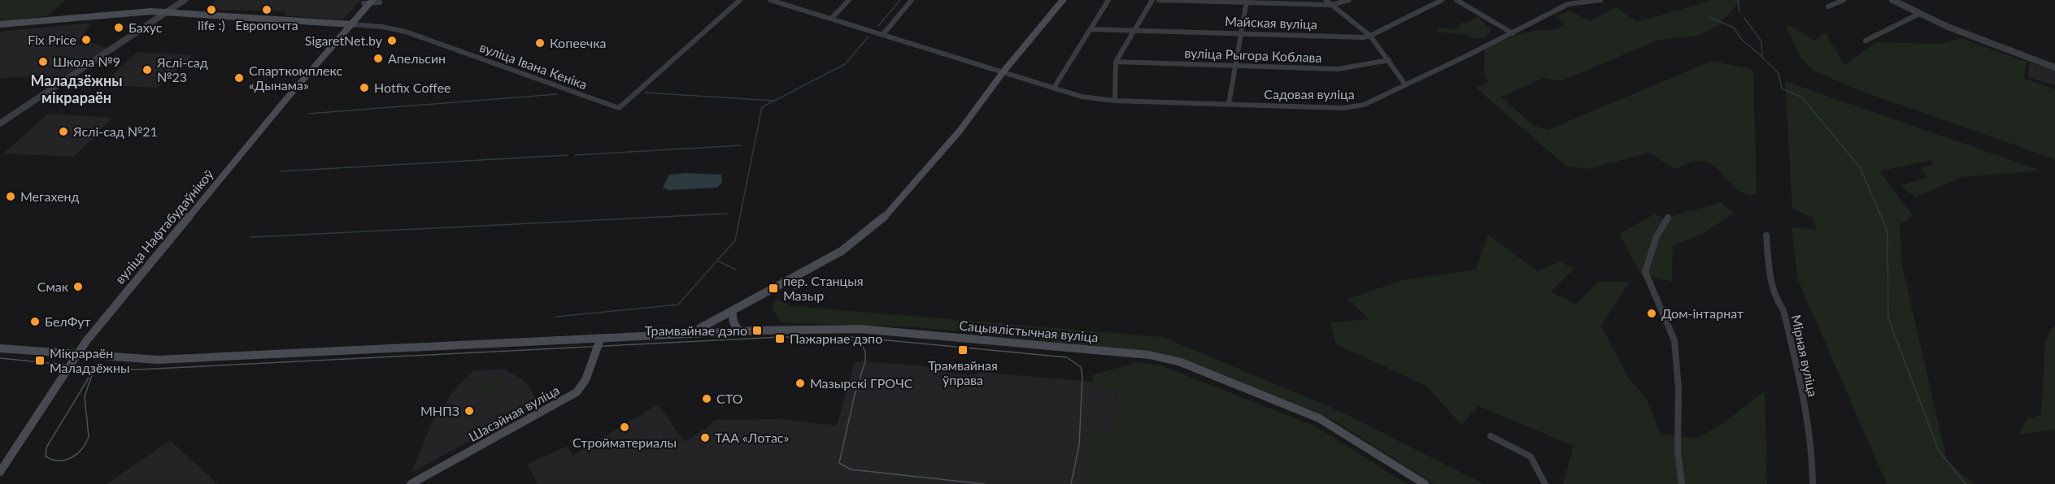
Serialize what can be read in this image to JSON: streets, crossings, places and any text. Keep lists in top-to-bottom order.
{
  "streets": {
    "main road": ["вуліца Нафтабудаўнікоў", "Сацыялістычная вуліца", "Шасэйная вуліца"],
    "street": [
      "Майская вуліца",
      "вуліца Рыгора Коблава",
      "вуліца Івана Кеніка",
      "Садовая вуліца",
      "Мірная вуліца"
    ]
  },
  "crossings": [
    ["вуліца Івана Кеніка", "вуліца Нафтабудаўнікоў"],
    ["вуліца Нафтабудаўнікоў", "Сацыялістычная вуліца"],
    ["Сацыялістычная вуліца", "Шасэйная вуліца"]
  ],
  "districts": ["Маладзёжны мікрараён"],
  "places": {
    "other": [
      "life :)",
      "Европочта",
      "Бахус",
      "Fix Price",
      "SigaretNet.by",
      "Копеечка",
      "Апельсин",
      "Школа №9",
      "Яслі-сад №23",
      "Спарткомплекс «Дынама»",
      "Hotfix Coffee",
      "Яслі-сад №21",
      "Мегахенд",
      "Смак",
      "Дом-інтарнат",
      "БелФут",
      "Мазырскі ГРОЧС",
      "СТО",
      "МНПЗ",
      "Стройматериалы",
      "ТАА «Лотас»"
    ],
    "transit": [
      "пер. Станцыя Мазыр",
      "Трамвайнае дэпо",
      "Пажарнае дэпо",
      "Трамвайная ўправа",
      "Мікрараён Маладзёжны"
    ]
  }
}
